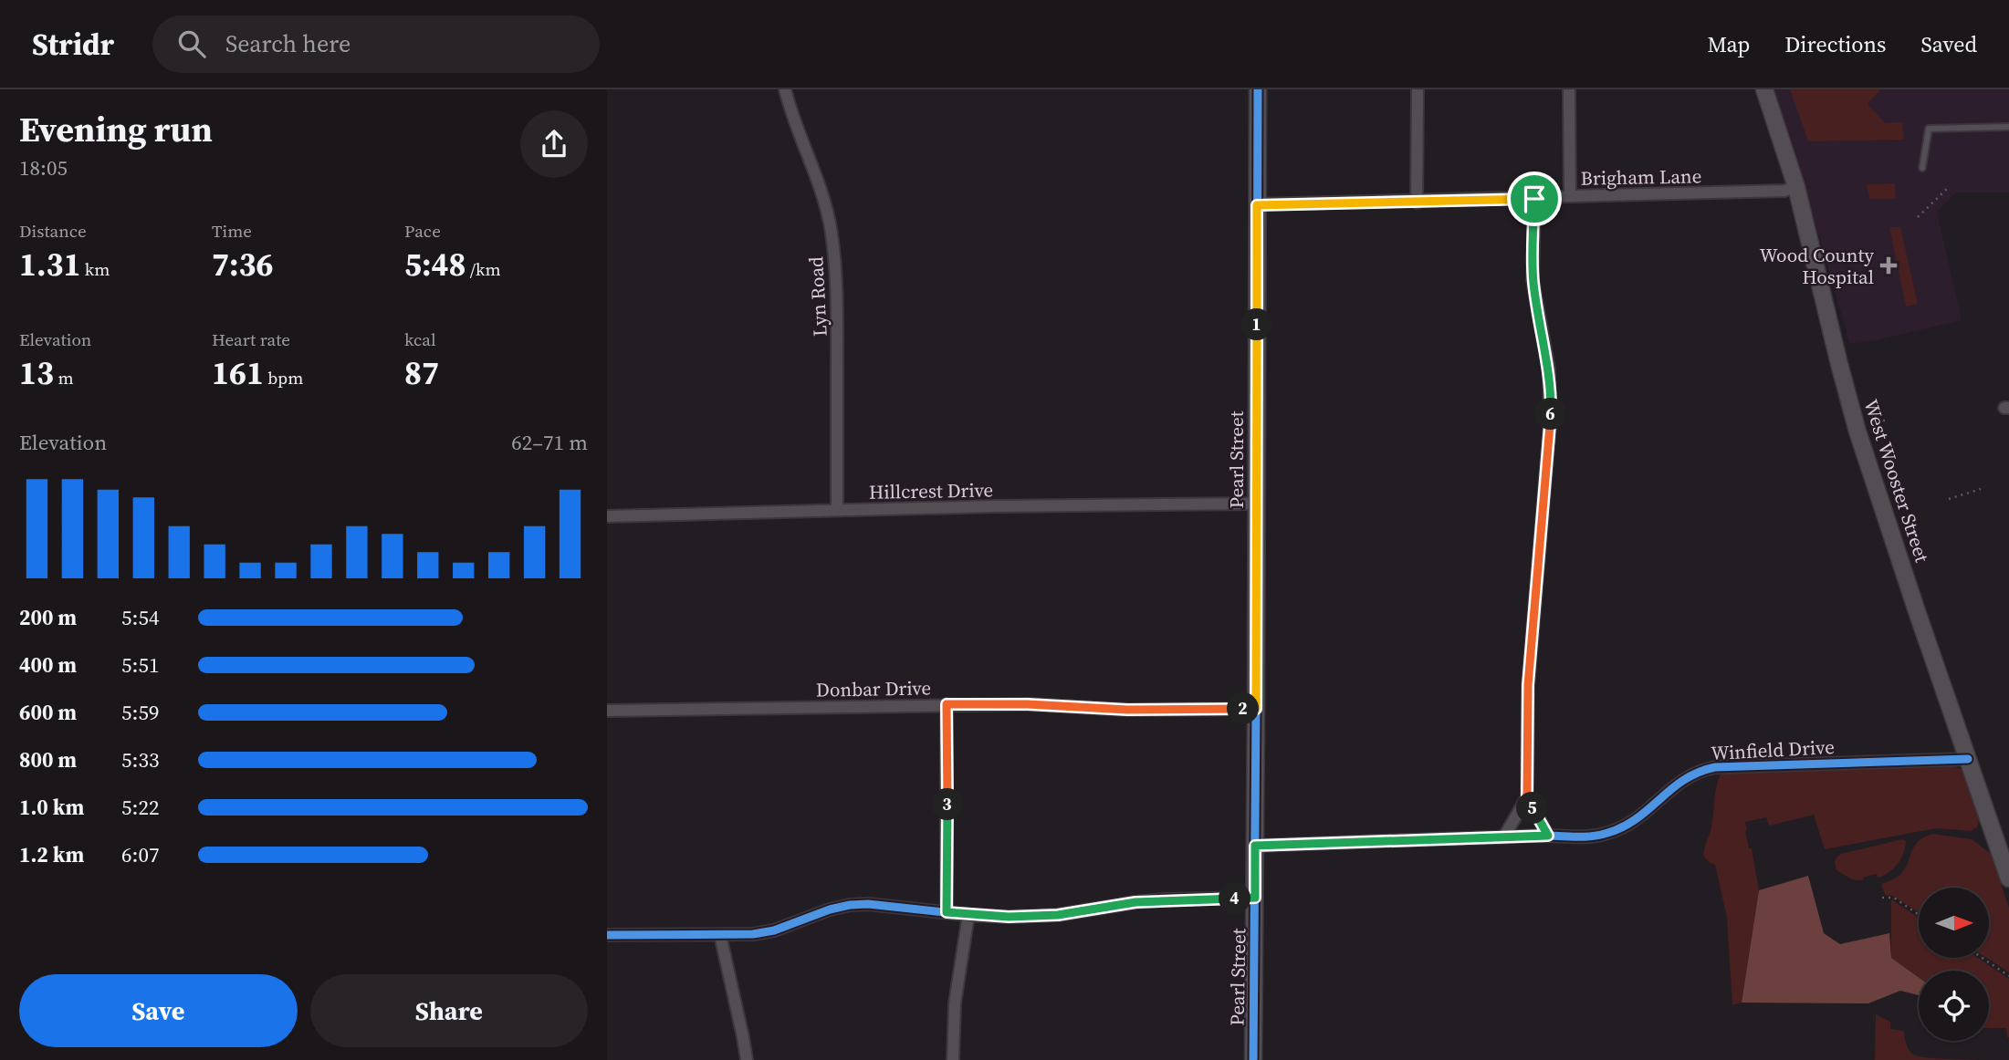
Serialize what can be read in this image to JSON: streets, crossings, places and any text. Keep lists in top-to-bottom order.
{
  "streets": {
    "street": [
      "Brigham Lane",
      "Lyn Road",
      "Pearl Street",
      "West Wooster Street",
      "Hillcrest Drive",
      "Donbar Drive",
      "Winfield Drive"
    ]
  },
  "crossings": [
    ["Brigham Lane", "Pearl Street"],
    ["Brigham Lane", "West Wooster Street"],
    ["Lyn Road", "Hillcrest Drive"],
    ["Pearl Street", "Hillcrest Drive"],
    ["Pearl Street", "Donbar Drive"],
    ["Pearl Street", "Winfield Drive"],
    ["West Wooster Street", "Winfield Drive"]
  ],
  "places": {
    "health": ["Wood County Hospital"]
  },
  "north": "right",
  "page": {
    "header": "Stridr",
    "search": "Search here",
    "nav": ["Map", "Directions", "Saved"],
    "heading": ["Evening run", "18:05"],
    "stats": [
      ["Distance", "1.31 km"],
      ["Time", "7:36"],
      ["Pace", "5:48 /km"],
      ["Elevation", "13 m"],
      ["Heart rate", "161 bpm"],
      ["kcal", "87"]
    ],
    "pins": [
      "1",
      "6",
      "2",
      "3",
      "5",
      "4"
    ],
    "chart": ["Elevation", "62–71 m"],
    "list": [
      {
        "name": "200 m",
        "note": "5:54"
      },
      {
        "name": "400 m",
        "note": "5:51"
      },
      {
        "name": "600 m",
        "note": "5:59"
      },
      {
        "name": "800 m",
        "note": "5:33"
      },
      {
        "name": "1.0 km",
        "note": "5:22"
      },
      {
        "name": "1.2 km",
        "note": "6:07"
      }
    ],
    "buttons": ["Save", "Share"]
  }
}
